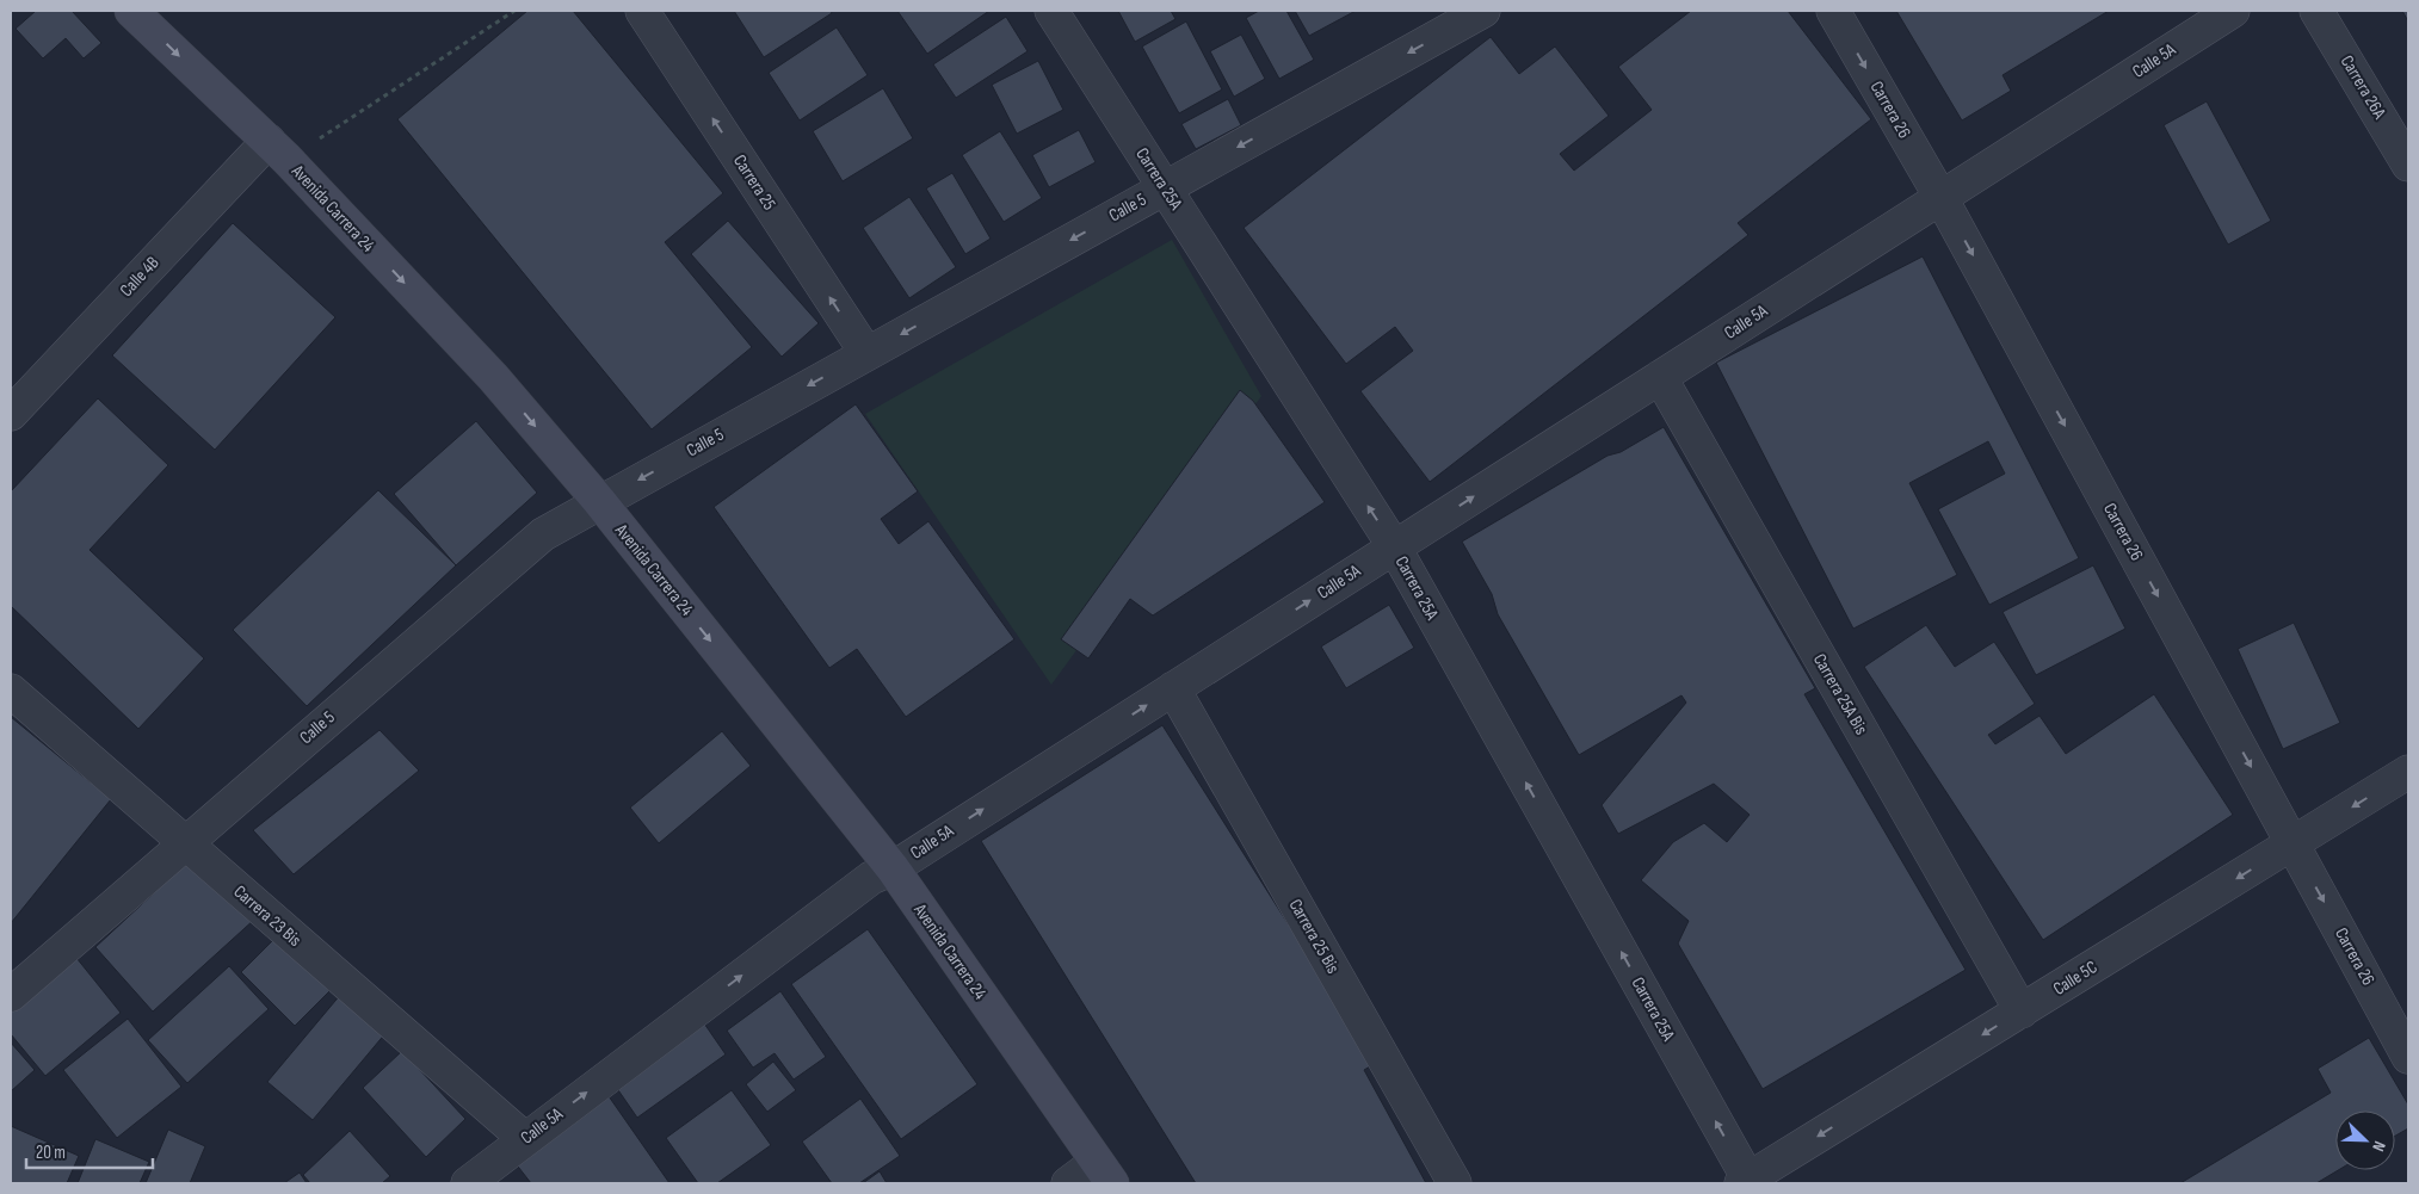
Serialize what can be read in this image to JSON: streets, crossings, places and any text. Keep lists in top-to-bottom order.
{
  "streets": {
    "main road": ["Avenida Carrera 24"],
    "street": [
      "Calle 5A",
      "Carrera 26A",
      "Carrera 26",
      "Carrera 25A",
      "Carrera 25",
      "Calle 5",
      "Calle 4B",
      "Carrera 25A Bis",
      "Carrera 23 Bis",
      "Carrera 25 Bis",
      "Calle 5C"
    ]
  },
  "crossings": [
    ["Calle 5A", "Carrera 26"],
    ["Calle 5A", "Carrera 25A"],
    ["Calle 5A", "Avenida Carrera 24"],
    ["Calle 5A", "Carrera 25A Bis"],
    ["Calle 5A", "Carrera 23 Bis"],
    ["Calle 5A", "Carrera 25 Bis"],
    ["Carrera 26", "Calle 5C"],
    ["Carrera 25A", "Calle 5"],
    ["Carrera 25A", "Calle 5C"],
    ["Carrera 25", "Calle 5"],
    ["Calle 5", "Avenida Carrera 24"],
    ["Calle 5", "Carrera 23 Bis"],
    ["Avenida Carrera 24", "Calle 4B"],
    ["Carrera 25A Bis", "Calle 5C"]
  ],
  "one_way": [
    "Calle 5A",
    "Carrera 26",
    "Carrera 25A",
    "Carrera 25",
    "Calle 5",
    "Avenida Carrera 24",
    "Calle 5C"
  ],
  "scale_bar": "20 m",
  "north": "bottom right"
}
